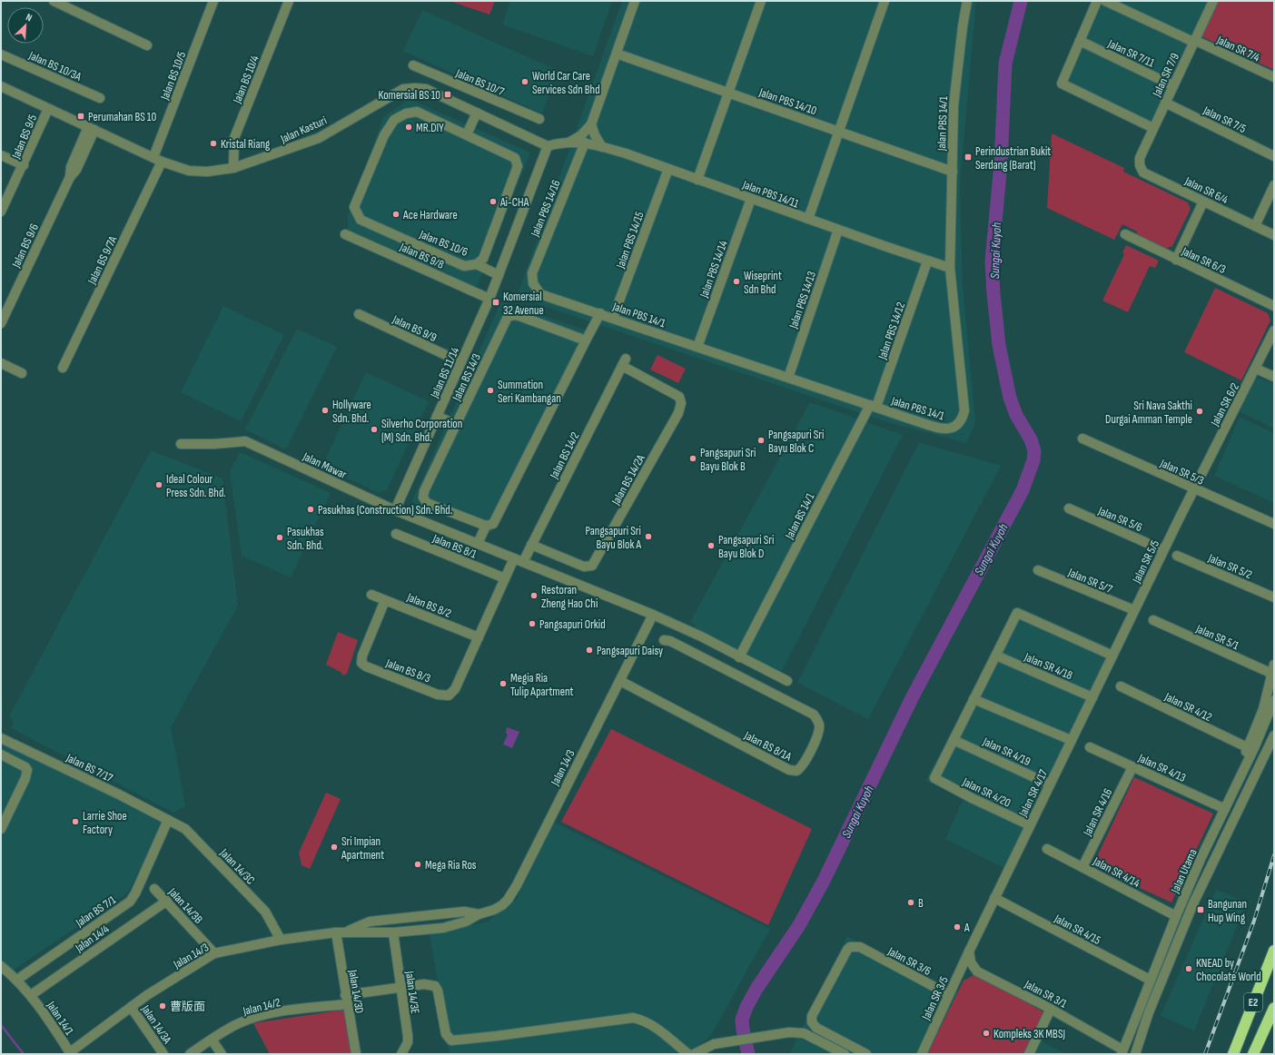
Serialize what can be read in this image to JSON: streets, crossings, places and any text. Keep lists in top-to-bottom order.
{
  "streets": {
    "highway": ["E2"],
    "street": [
      "Jalan SR 7/4",
      "Jalan SR 7/11",
      "Jalan BS 10/3A",
      "Jalan SR 7/9",
      "Jalan BS 10/5",
      "Jalan BS 10/4",
      "Jalan BS 10/7",
      "Jalan PBS 14/10",
      "Jalan SR 7/5",
      "Jalan PBS 14/1",
      "Jalan Kasturi",
      "Jalan BS 9/5",
      "Jalan SR 6/4",
      "Jalan PBS 14/11",
      "Jalan PBS 14/16",
      "Jalan PBS 14/15",
      "Jalan BS 10/6",
      "Jalan BS 9/6",
      "Jalan BS 9/8",
      "Jalan BS 9/7A",
      "Jalan SR 6/3",
      "Jalan PBS 14/14",
      "Jalan PBS 14/13",
      "Jalan BS 9/9",
      "Jalan PBS 14/12",
      "Jalan BS 11/14",
      "Jalan BS 14/3",
      "Jalan SR 6/2",
      "Jalan BS 14/2",
      "Jalan Mawar",
      "Jalan SR 5/3",
      "Jalan BS 14/2A",
      "Jalan BS 14/1",
      "Jalan SR 5/6",
      "Jalan BS 8/1",
      "Jalan SR 5/5",
      "Jalan SR 5/2",
      "Jalan SR 5/7",
      "Jalan BS 8/2",
      "Jalan SR 5/1",
      "Jalan SR 4/18",
      "Jalan BS 8/3",
      "Jalan SR 4/12",
      "Jalan BS 8/1A",
      "Jalan SR 4/19",
      "Jalan BS 7/17",
      "Jalan 14/3",
      "Jalan SR 4/13",
      "Jalan SR 4/20",
      "Jalan SR 4/17",
      "Jalan SR 4/16",
      "Jalan 14/3C",
      "Jalan Utama",
      "Jalan SR 4/14",
      "Jalan 14/3B",
      "Jalan BS 7/1",
      "Jalan SR 4/15",
      "Jalan 14/4",
      "Jalan SR 3/6",
      "Jalan 14/3D",
      "Jalan 14/3E",
      "Jalan SR 3/1",
      "Jalan SR 3/5",
      "Jalan 14/2",
      "Jalan 14/1",
      "Jalan 14/3A"
    ]
  },
  "crossings": [
    ["Jalan SR 7/4", "Jalan SR 7/9"],
    ["Jalan SR 7/11", "Jalan SR 7/9"],
    ["Jalan SR 7/9", "Jalan SR 7/5"],
    ["Jalan SR 7/9", "Jalan SR 6/4"],
    ["Jalan BS 10/5", "Jalan Kasturi"],
    ["Jalan BS 10/5", "Jalan BS 9/7A"],
    ["Jalan BS 10/4", "Jalan Kasturi"],
    ["Jalan PBS 14/10", "Jalan PBS 14/1"],
    ["Jalan PBS 14/1", "Jalan PBS 14/11"],
    ["Jalan PBS 14/1", "Jalan PBS 14/16"],
    ["Jalan PBS 14/1", "Jalan PBS 14/15"],
    ["Jalan PBS 14/1", "Jalan PBS 14/14"],
    ["Jalan PBS 14/1", "Jalan PBS 14/13"],
    ["Jalan PBS 14/1", "Jalan PBS 14/12"],
    ["Jalan PBS 14/1", "Jalan BS 14/1"],
    ["Jalan Kasturi", "Jalan BS 9/5"],
    ["Jalan Kasturi", "Jalan BS 9/6"],
    ["Jalan Kasturi", "Jalan BS 9/7A"],
    ["Jalan Kasturi", "Jalan BS 11/14"],
    ["Jalan PBS 14/11", "Jalan PBS 14/16"],
    ["Jalan PBS 14/11", "Jalan PBS 14/15"],
    ["Jalan PBS 14/11", "Jalan PBS 14/14"],
    ["Jalan PBS 14/11", "Jalan PBS 14/13"],
    ["Jalan PBS 14/11", "Jalan PBS 14/12"],
    ["Jalan BS 9/8", "Jalan BS 11/14"],
    ["Jalan BS 9/9", "Jalan BS 11/14"],
    ["Jalan PBS 14/12", "Jalan BS 14/1"],
    ["Jalan BS 11/14", "Jalan Mawar"],
    ["Jalan SR 6/2", "Jalan SR 5/3"],
    ["Jalan SR 6/2", "Jalan SR 5/5"],
    ["Jalan BS 14/2", "Jalan BS 14/2A"],
    ["Jalan SR 5/3", "Jalan SR 5/5"],
    ["Jalan SR 5/6", "Jalan SR 5/5"],
    ["Jalan SR 5/5", "Jalan SR 5/7"],
    ["Jalan SR 5/5", "Jalan SR 4/17"],
    ["Jalan BS 8/2", "Jalan BS 8/3"],
    ["Jalan SR 4/18", "Jalan SR 4/17"],
    ["Jalan BS 8/1A", "Jalan 14/3"],
    ["Jalan SR 4/19", "Jalan SR 4/20"],
    ["Jalan SR 4/19", "Jalan SR 4/17"],
    ["Jalan BS 7/17", "Jalan 14/3C"],
    ["Jalan BS 7/17", "Jalan BS 7/1"],
    ["Jalan 14/3", "Jalan 14/3C"],
    ["Jalan 14/3", "Jalan 14/3B"],
    ["Jalan 14/3", "Jalan 14/3D"],
    ["Jalan 14/3", "Jalan 14/3E"],
    ["Jalan 14/3", "Jalan 14/1"],
    ["Jalan 14/3", "Jalan 14/3A"],
    ["Jalan SR 4/13", "Jalan SR 4/16"],
    ["Jalan SR 4/13", "Jalan Utama"],
    ["Jalan SR 4/20", "Jalan SR 4/17"],
    ["Jalan SR 4/17", "Jalan SR 4/15"],
    ["Jalan SR 4/17", "Jalan SR 3/5"],
    ["Jalan SR 4/16", "Jalan SR 4/14"],
    ["Jalan 14/3C", "Jalan BS 7/1"],
    ["Jalan Utama", "Jalan SR 4/14"],
    ["Jalan Utama", "Jalan SR 4/15"],
    ["Jalan Utama", "Jalan SR 3/1"],
    ["Jalan 14/3B", "Jalan 14/4"],
    ["Jalan BS 7/1", "Jalan 14/1"],
    ["Jalan 14/4", "Jalan 14/1"],
    ["Jalan SR 3/6", "Jalan SR 3/5"],
    ["Jalan 14/3D", "Jalan 14/2"],
    ["Jalan 14/3E", "Jalan 14/2"]
  ],
  "water": ["Sungai Kuyoh"],
  "places": {
    "other": [
      "World Car Care Services Sdn Bhd",
      "MR.DIY",
      "Kristal Riang",
      "Ai-CHA",
      "Ace Hardware",
      "Wiseprint Sdn Bhd",
      "Summation Seri Kambangan",
      "Hollyware Sdn. Bhd.",
      "Sri Nava Sakthi Durgai Amman Temple",
      "Silverho Corporation (M) Sdn. Bhd.",
      "Pangsapuri Sri Bayu Blok C",
      "Pangsapuri Sri Bayu Blok B",
      "Ideal Colour Press Sdn. Bhd.",
      "Pasukhas (Construction) Sdn. Bhd.",
      "Pangsapuri Sri Bayu Blok A",
      "Pasukhas Sdn. Bhd.",
      "Pangsapuri Sri Bayu Blok D",
      "Restoran Zheng Hao Chi",
      "Pangsapuri Orkid",
      "Pangsapuri Daisy",
      "Megia Ria Tulip Apartment",
      "Larrie Shoe Factory",
      "Sri Impian Apartment",
      "Mega Ria Ros",
      "B",
      "A",
      "KNEAD by Chocolate World",
      "曹版面",
      "Kompleks 3K MBSJ"
    ],
    "transit": [
      "Komersial BS 10",
      "Perumahan BS 10",
      "Perindustrian Bukit Serdang (Barat)",
      "Komersial 32 Avenue",
      "Bangunan Hup Wing"
    ]
  },
  "north": "top right"
}
